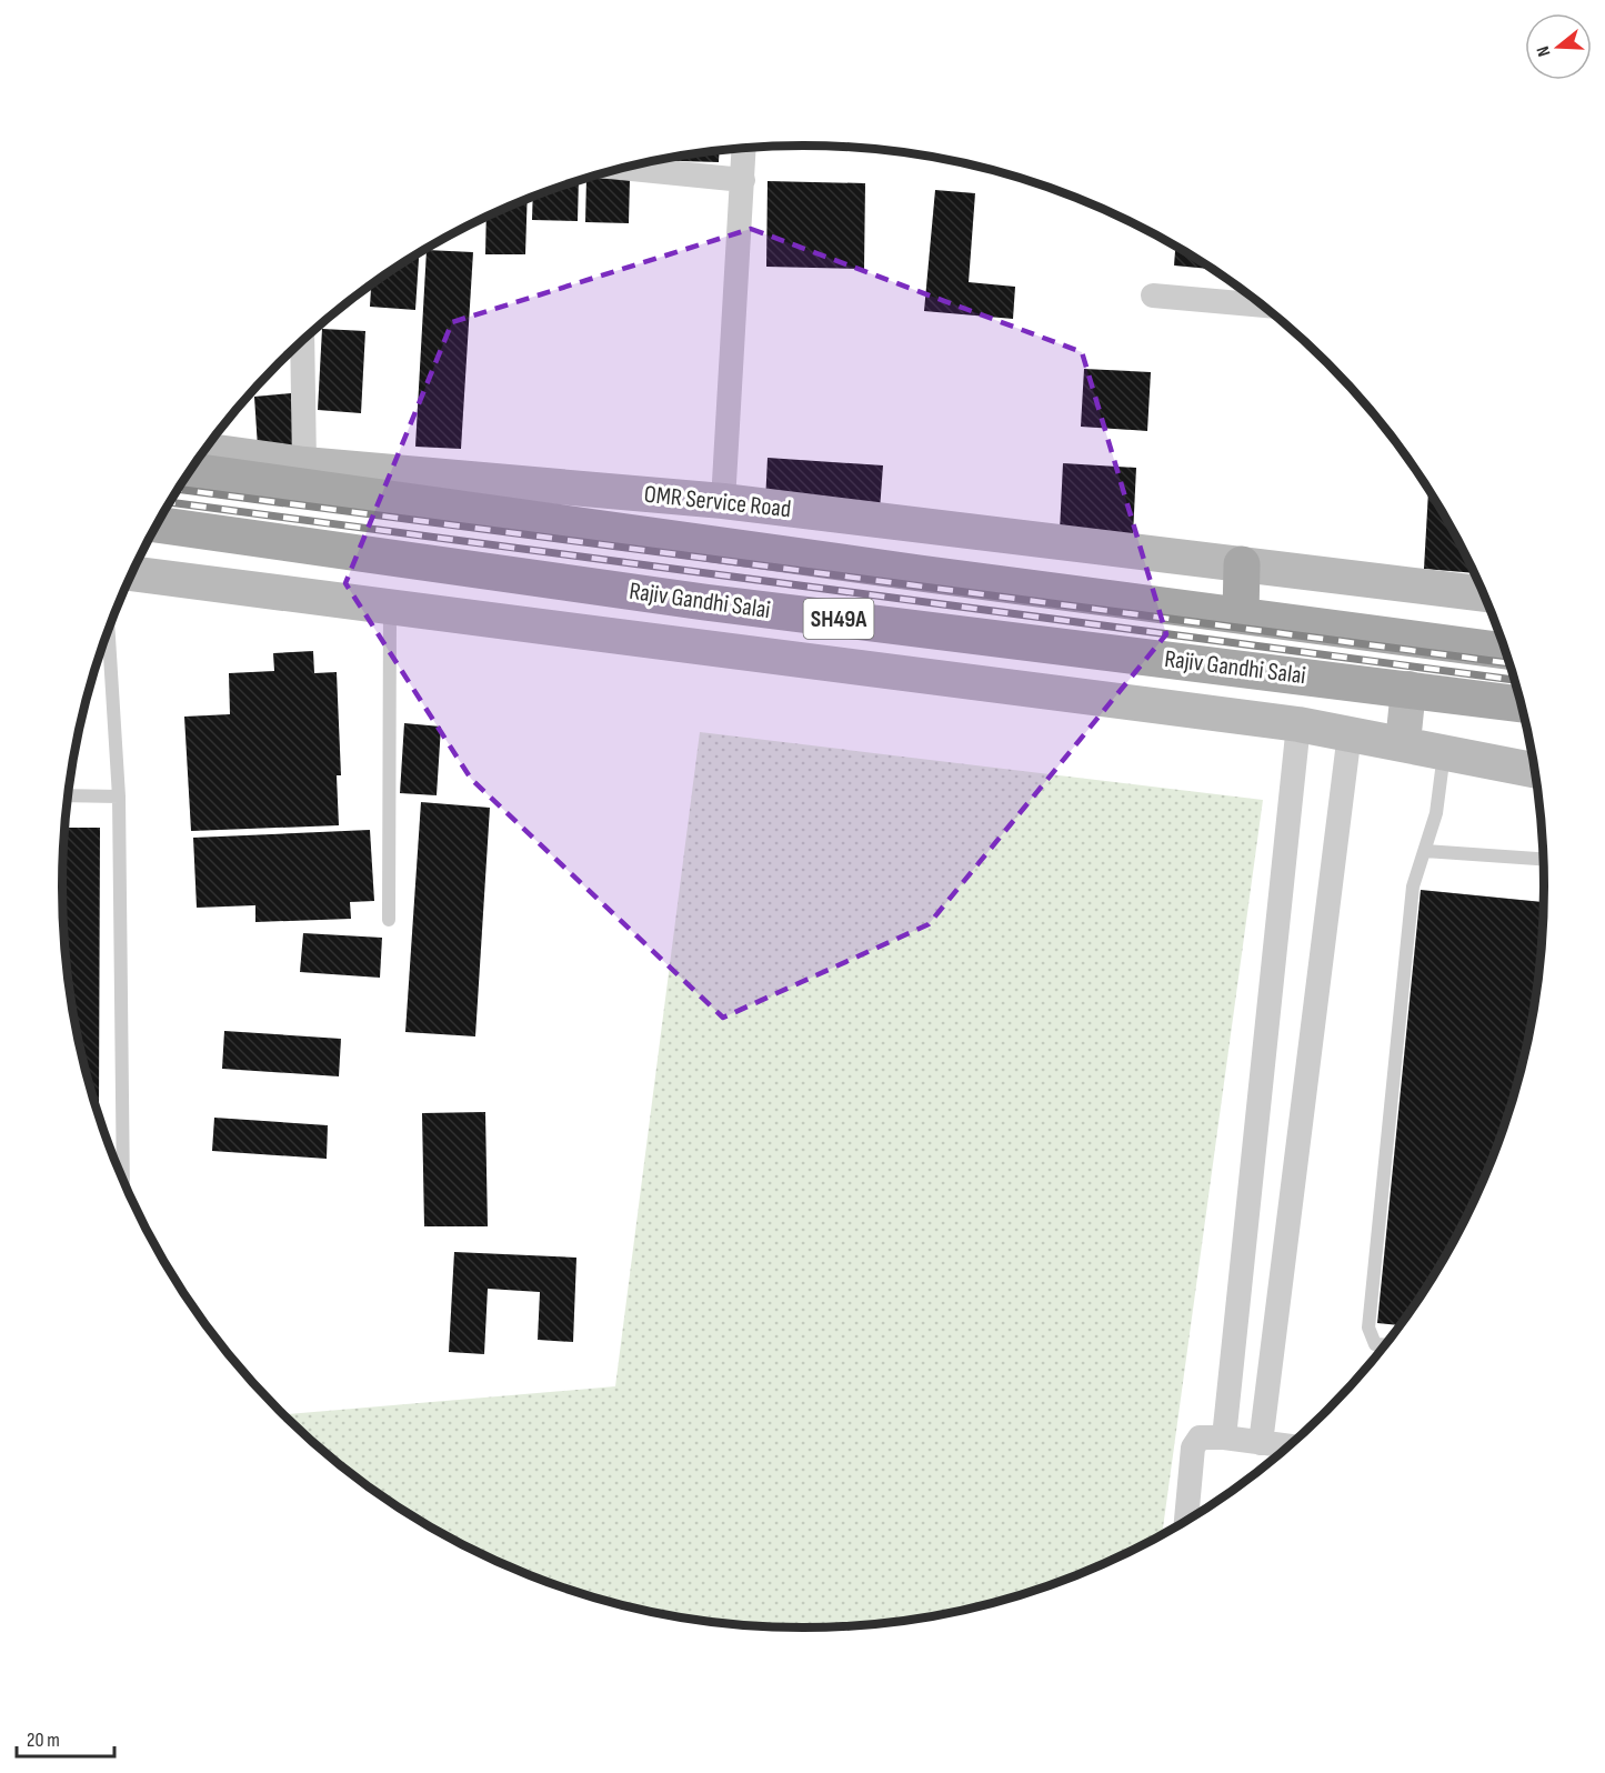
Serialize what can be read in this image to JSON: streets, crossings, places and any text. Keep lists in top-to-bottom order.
{
  "streets": {
    "main road": ["Rajiv Gandhi Salai", "SH49A"],
    "street": ["OMR Service Road"]
  },
  "scale_bar": "20 m",
  "north": "left"
}
